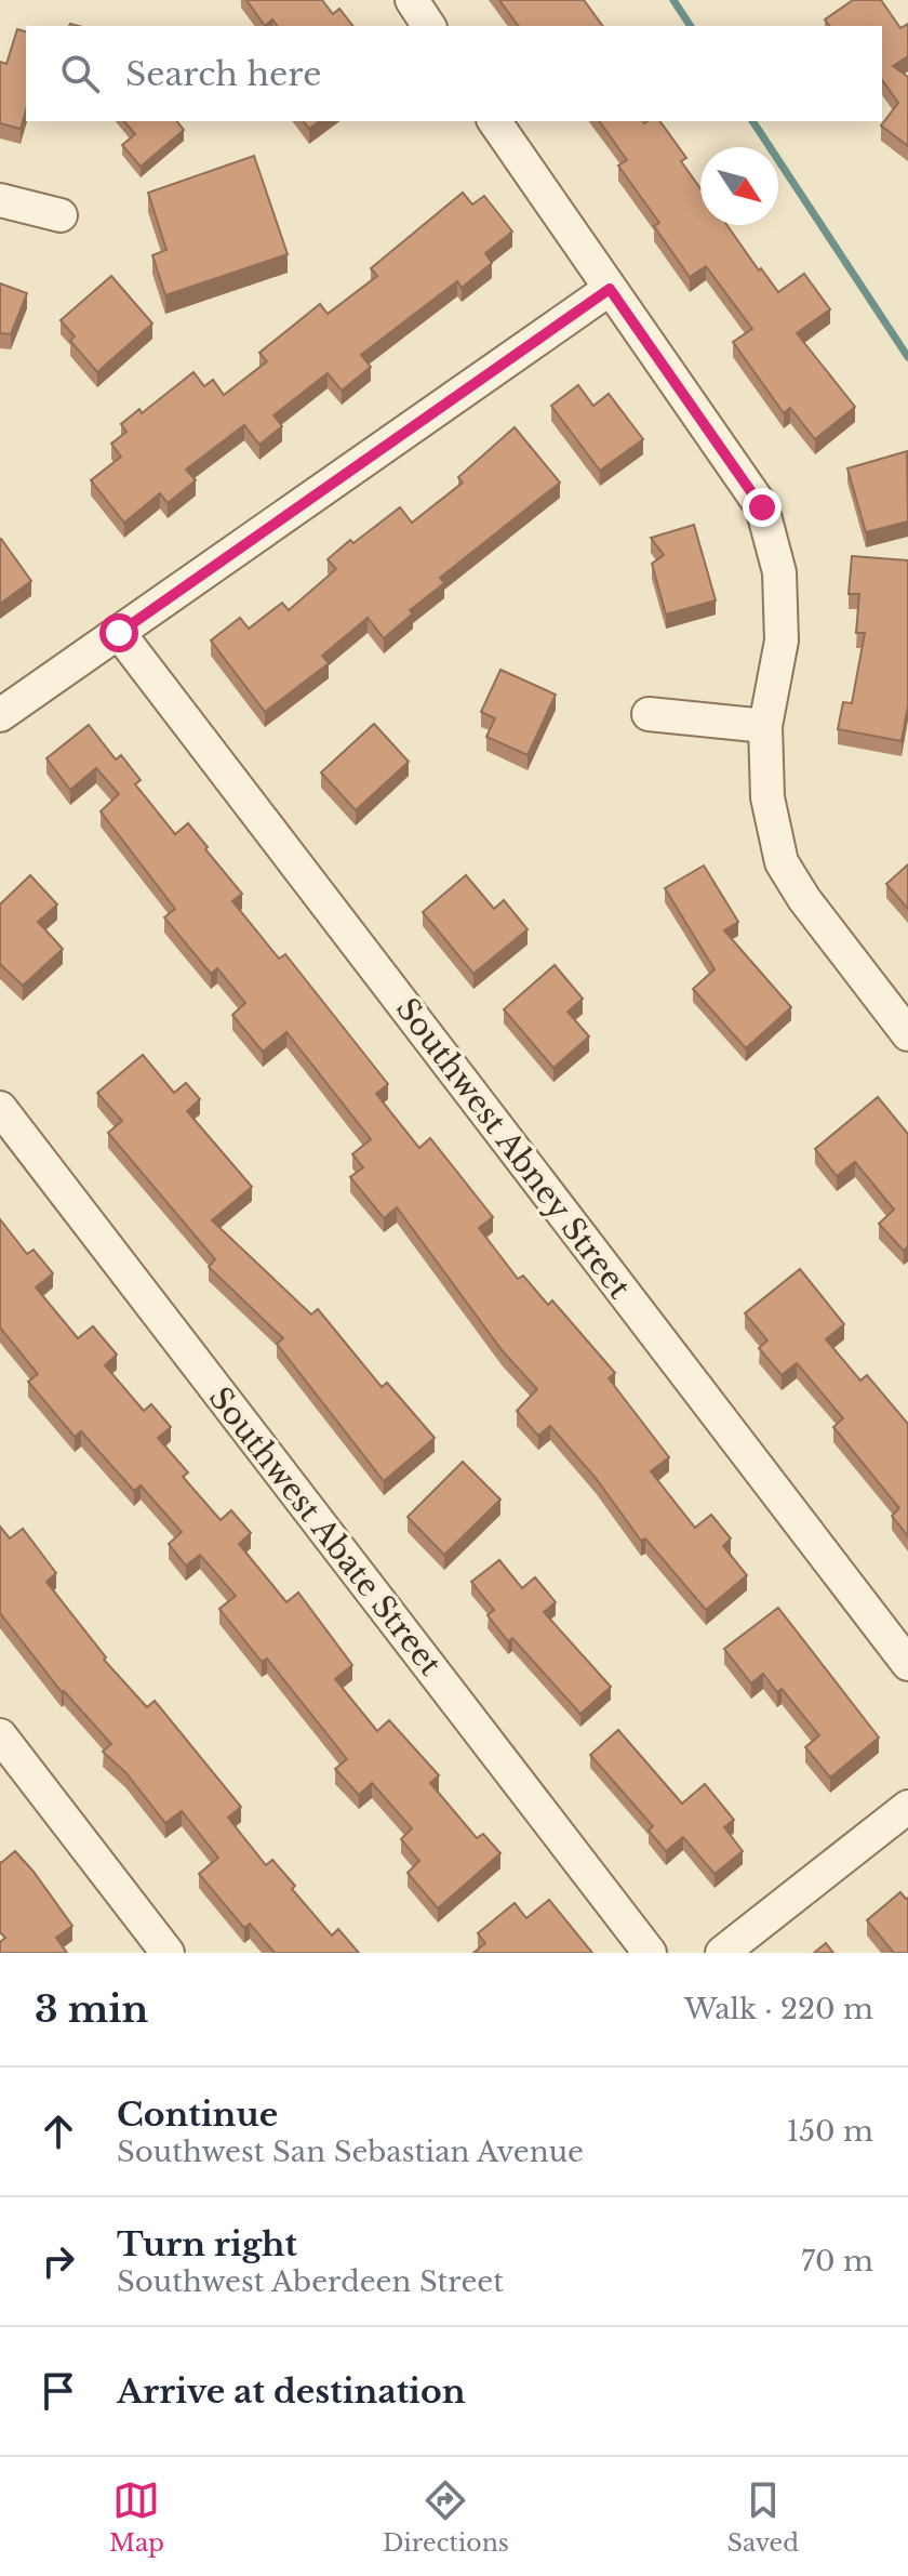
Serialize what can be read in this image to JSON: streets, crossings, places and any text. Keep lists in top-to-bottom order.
{
  "streets": {
    "street": ["Southwest Abney Street", "Southwest Abate Street"]
  },
  "north": "bottom right",
  "page": {
    "search": "Search here",
    "heading": ["3 min", "Walk · 220 m"],
    "list": [
      ["Continue", "Southwest San Sebastian Avenue", "150 m"],
      ["Turn right", "Southwest Aberdeen Street", "70 m"],
      "Arrive at destination"
    ],
    "nav": ["Map", "Directions", "Saved"]
  }
}
